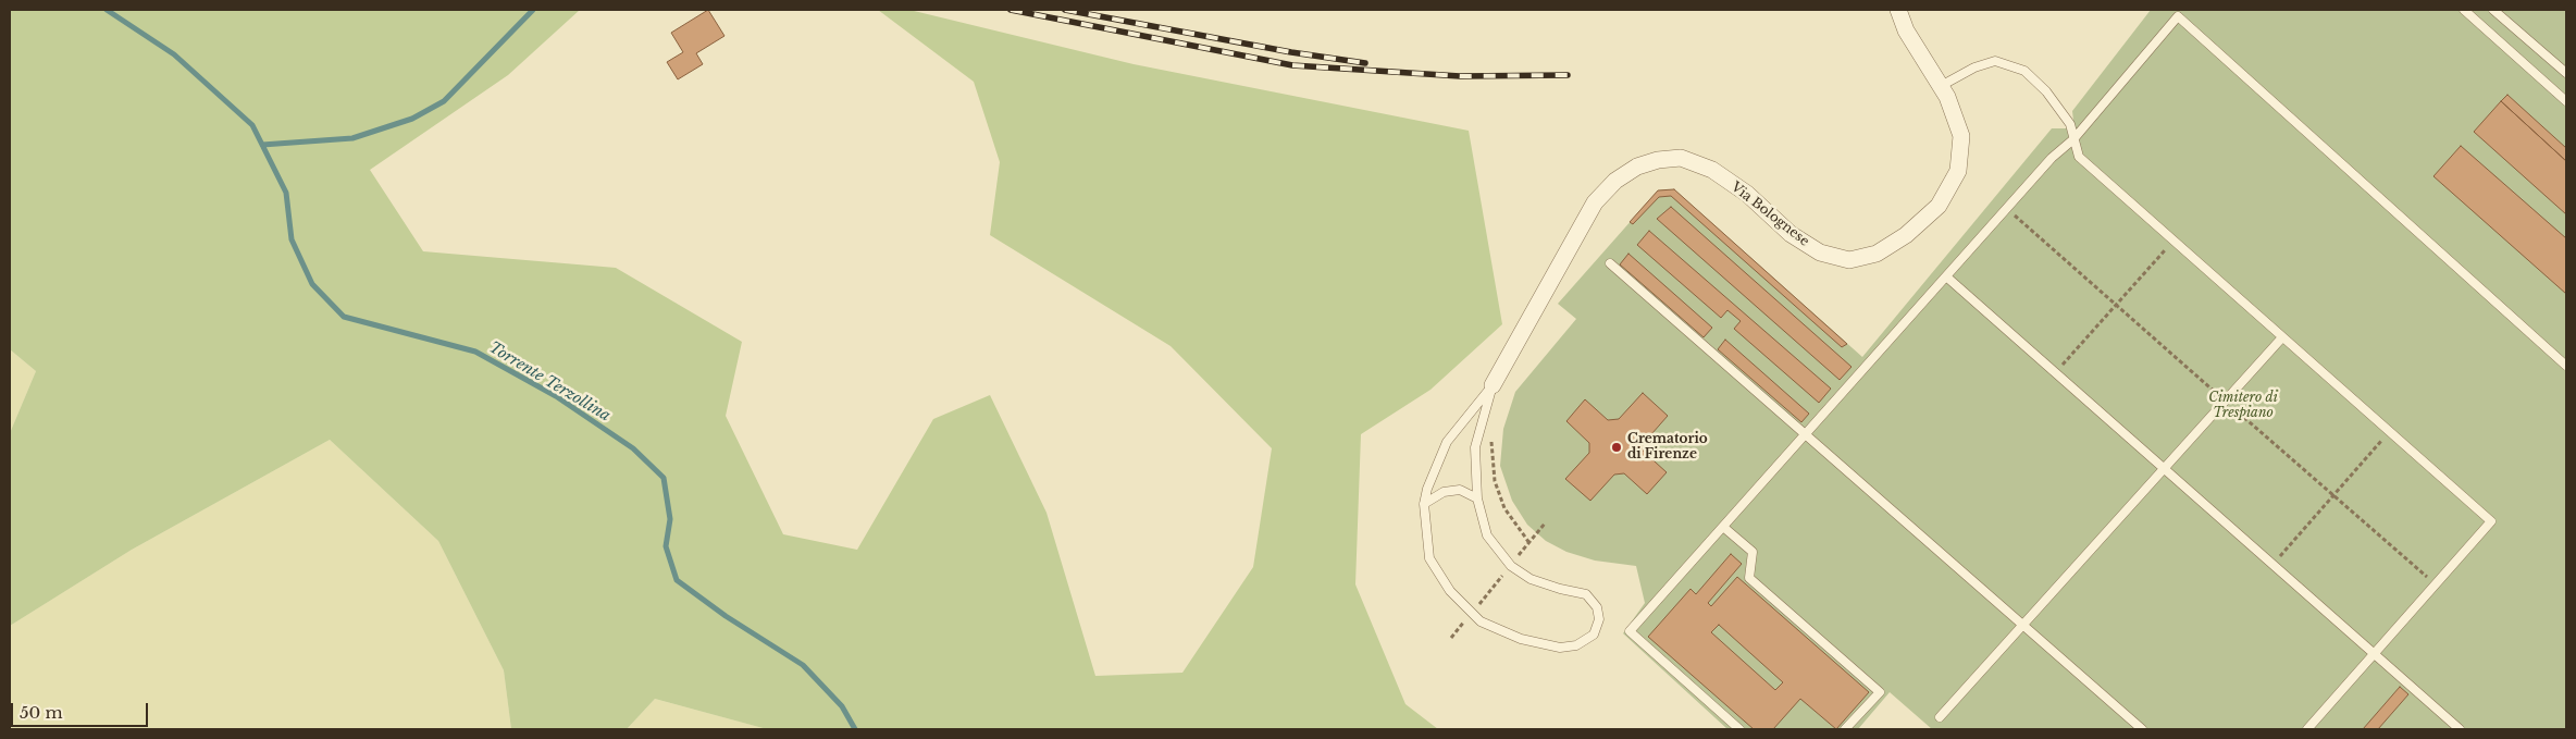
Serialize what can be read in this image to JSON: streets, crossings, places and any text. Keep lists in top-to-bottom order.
{
  "streets": {
    "street": ["Via Bolognese"]
  },
  "water": ["Torrente Terzollina"],
  "parks": ["Cimitero di Trespiano"],
  "places": ["Crematorio di Firenze"],
  "scale_bar": "50 m"
}
